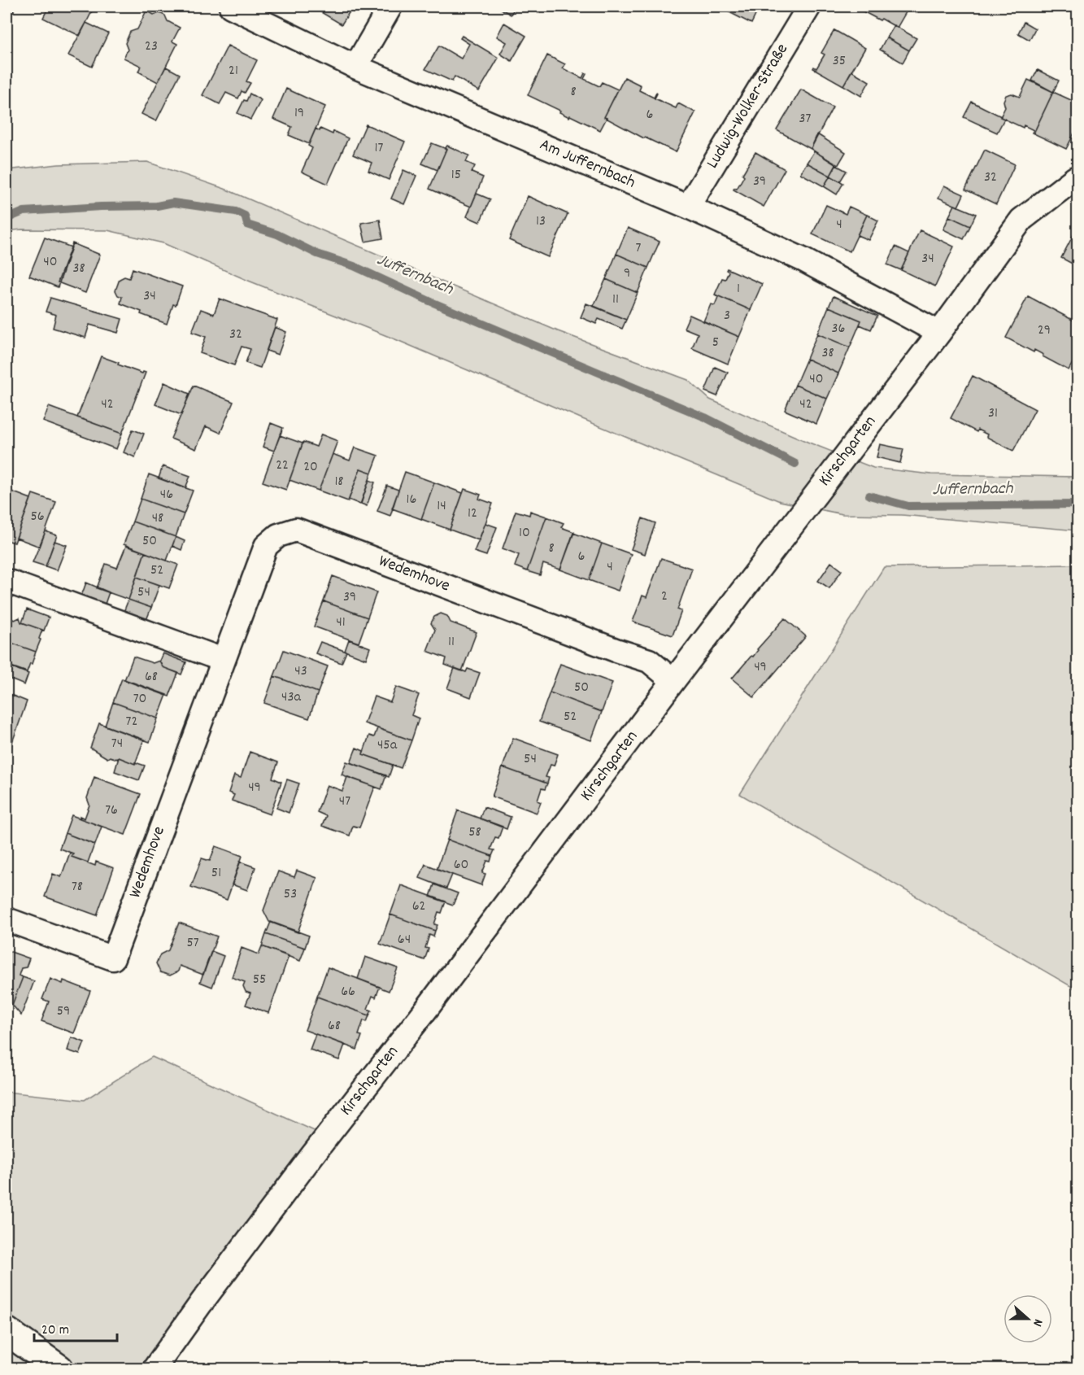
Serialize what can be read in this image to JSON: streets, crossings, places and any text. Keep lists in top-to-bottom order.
{
  "streets": {
    "street": [
      "Ludwig-Wolker-Straße",
      "Am Juffernbach",
      "Kirschgarten",
      "Wedemhove"
    ]
  },
  "crossings": [
    ["Ludwig-Wolker-Straße", "Am Juffernbach"],
    ["Am Juffernbach", "Kirschgarten"],
    ["Kirschgarten", "Wedemhove"]
  ],
  "water": ["Juffernbach"],
  "house_numbers": [
    "23",
    "35",
    "21",
    "8",
    "19",
    "6",
    "37",
    "17",
    "15",
    "32",
    "39",
    "13",
    "4",
    "7",
    "34",
    "40",
    "38",
    "9",
    "1",
    "34",
    "11",
    "3",
    "36",
    "29",
    "32",
    "5",
    "38",
    "40",
    "42",
    "42",
    "31",
    "22",
    "20",
    "18",
    "46",
    "16",
    "14",
    "12",
    "56",
    "48",
    "10",
    "50",
    "8",
    "6",
    "4",
    "52",
    "54",
    "2",
    "39",
    "41",
    "11",
    "49",
    "43",
    "68",
    "50",
    "43a",
    "70",
    "52",
    "72",
    "74",
    "45a",
    "54",
    "49",
    "47",
    "76",
    "58",
    "60",
    "51",
    "78",
    "53",
    "62",
    "64",
    "57",
    "55",
    "66",
    "59",
    "68"
  ],
  "scale_bar": "20 m",
  "north": "right"
}
